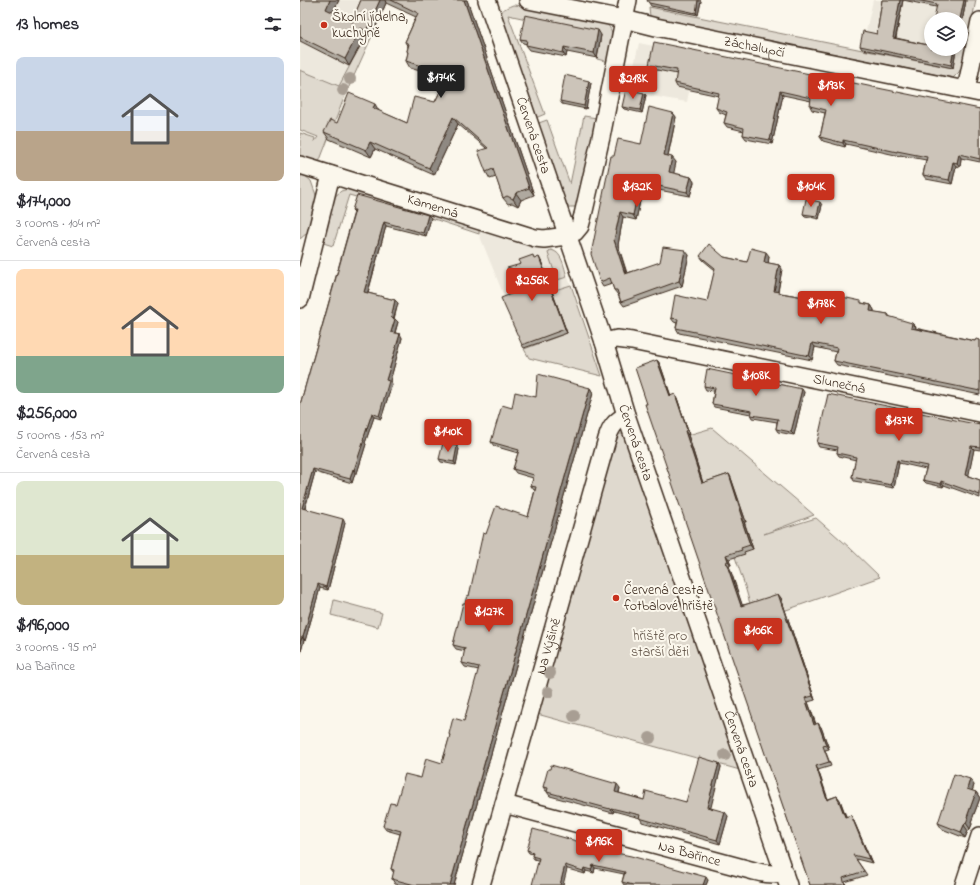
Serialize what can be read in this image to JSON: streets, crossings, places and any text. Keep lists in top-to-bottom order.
{
  "streets": {
    "street": [
      "Záchalupčí",
      "Červená cesta",
      "Kamenná",
      "Slunečná",
      "Na Výšině",
      "Na Bařince"
    ]
  },
  "crossings": [
    ["Červená cesta", "Kamenná"],
    ["Červená cesta", "Slunečná"],
    ["Červená cesta", "Na Výšině"],
    ["Červená cesta", "Na Bařince"],
    ["Na Výšině", "Na Bařince"]
  ],
  "parks": ["hřiště pro starší děti"],
  "places": ["Školní jídelna, kuchyně", "Červená cesta fotbalové hřiště"],
  "page": {
    "heading": "13 homes",
    "list": [
      {
        "name": "$174,000",
        "note": "3 rooms · 104 m² · Červená cesta"
      },
      {
        "name": "$256,000",
        "note": "5 rooms · 153 m² · Červená cesta"
      },
      {
        "name": "$196,000",
        "note": "3 rooms · 95 m² · Na Bařince"
      }
    ],
    "price": [
      "$174K",
      "$218K",
      "$193K",
      "$132K",
      "$104K",
      "$256K",
      "$178K",
      "$108K",
      "$137K",
      "$140K",
      "$127K",
      "$106K",
      "$196K"
    ]
  }
}
